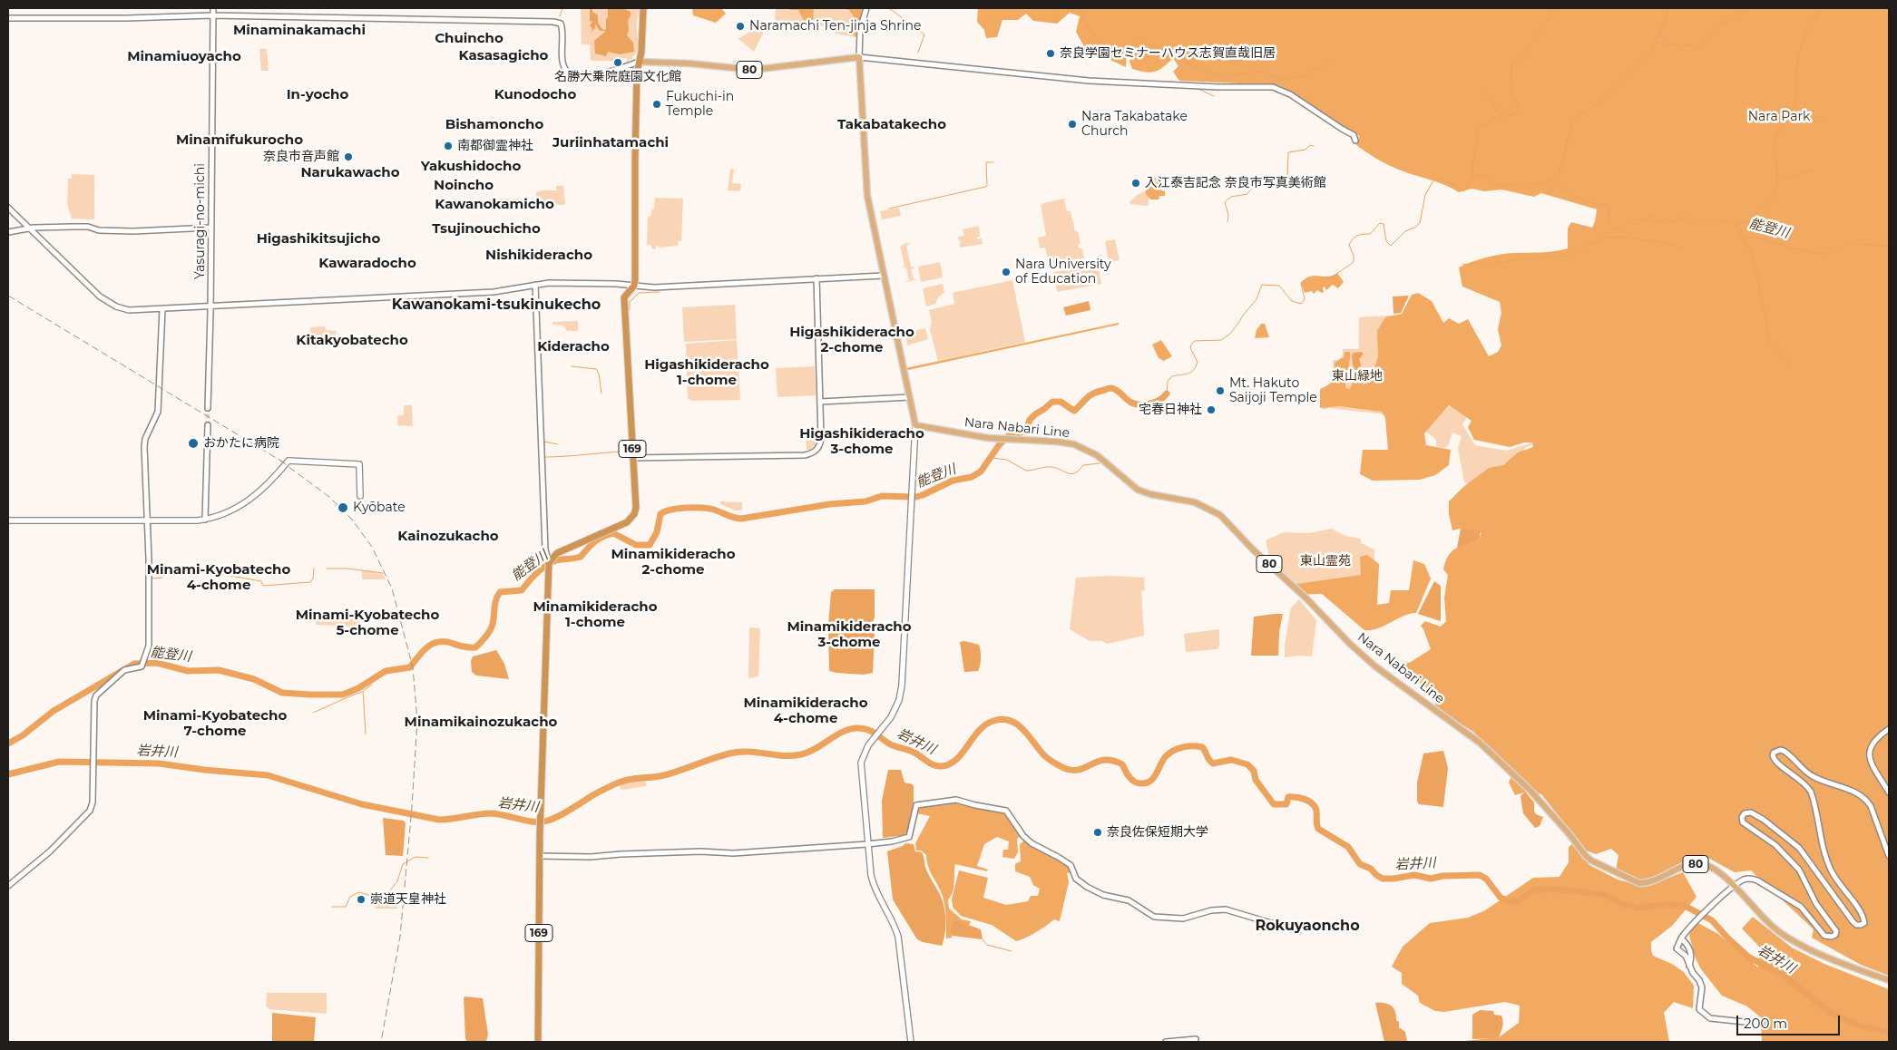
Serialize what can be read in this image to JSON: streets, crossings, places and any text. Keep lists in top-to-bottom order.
{
  "streets": {
    "highway": ["169"],
    "main road": ["80", "Nara Nabari Line"],
    "street": ["Yasuragi-no-michi"]
  },
  "crossings": [
    ["80", "169"]
  ],
  "districts": [
    "Minaminakamachi",
    "Chuincho",
    "Kasasagicho",
    "Minamiuoyacho",
    "In-yocho",
    "Kunodocho",
    "Bishamoncho",
    "Takabatakecho",
    "Minamifukurocho",
    "Juriinhatamachi",
    "Yakushidocho",
    "Narukawacho",
    "Noincho",
    "Kawanokamicho",
    "Tsujinouchicho",
    "Higashikitsujicho",
    "Nishikideracho",
    "Kawaradocho",
    "Kawanokami-tsukinukecho",
    "Higashikideracho 2-chome",
    "Kitakyobatecho",
    "Kideracho",
    "Higashikideracho 1-chome",
    "Higashikideracho 3-chome",
    "Kainozukacho",
    "Minamikideracho 2-chome",
    "Minami-Kyobatecho 4-chome",
    "Minamikideracho 1-chome",
    "Minami-Kyobatecho 5-chome",
    "Minamikideracho 3-chome",
    "Minamikideracho 4-chome",
    "Minami-Kyobatecho 7-chome",
    "Minamikainozukacho",
    "Rokuyaoncho"
  ],
  "water": ["能登川", "岩井川"],
  "parks": ["Nara Park", "東山緑地", "東山霊苑"],
  "places": [
    "Naramachi Ten-jinja Shrine",
    "奈良学園セミナーハウス志賀直哉旧居",
    "名勝大乗院庭園文化館",
    "Fukuchi-in Temple",
    "Nara Takabatake Church",
    "南都御霊神社",
    "奈良市音声館",
    "入江泰吉記念 奈良市写真美術館",
    "Nara University of Education",
    "Mt. Hakuto Saijoji Temple",
    "宅春日神社",
    "おかたに病院",
    "Kyōbate",
    "奈良佐保短期大学",
    "崇道天皇神社"
  ],
  "scale_bar": "200 m"
}
